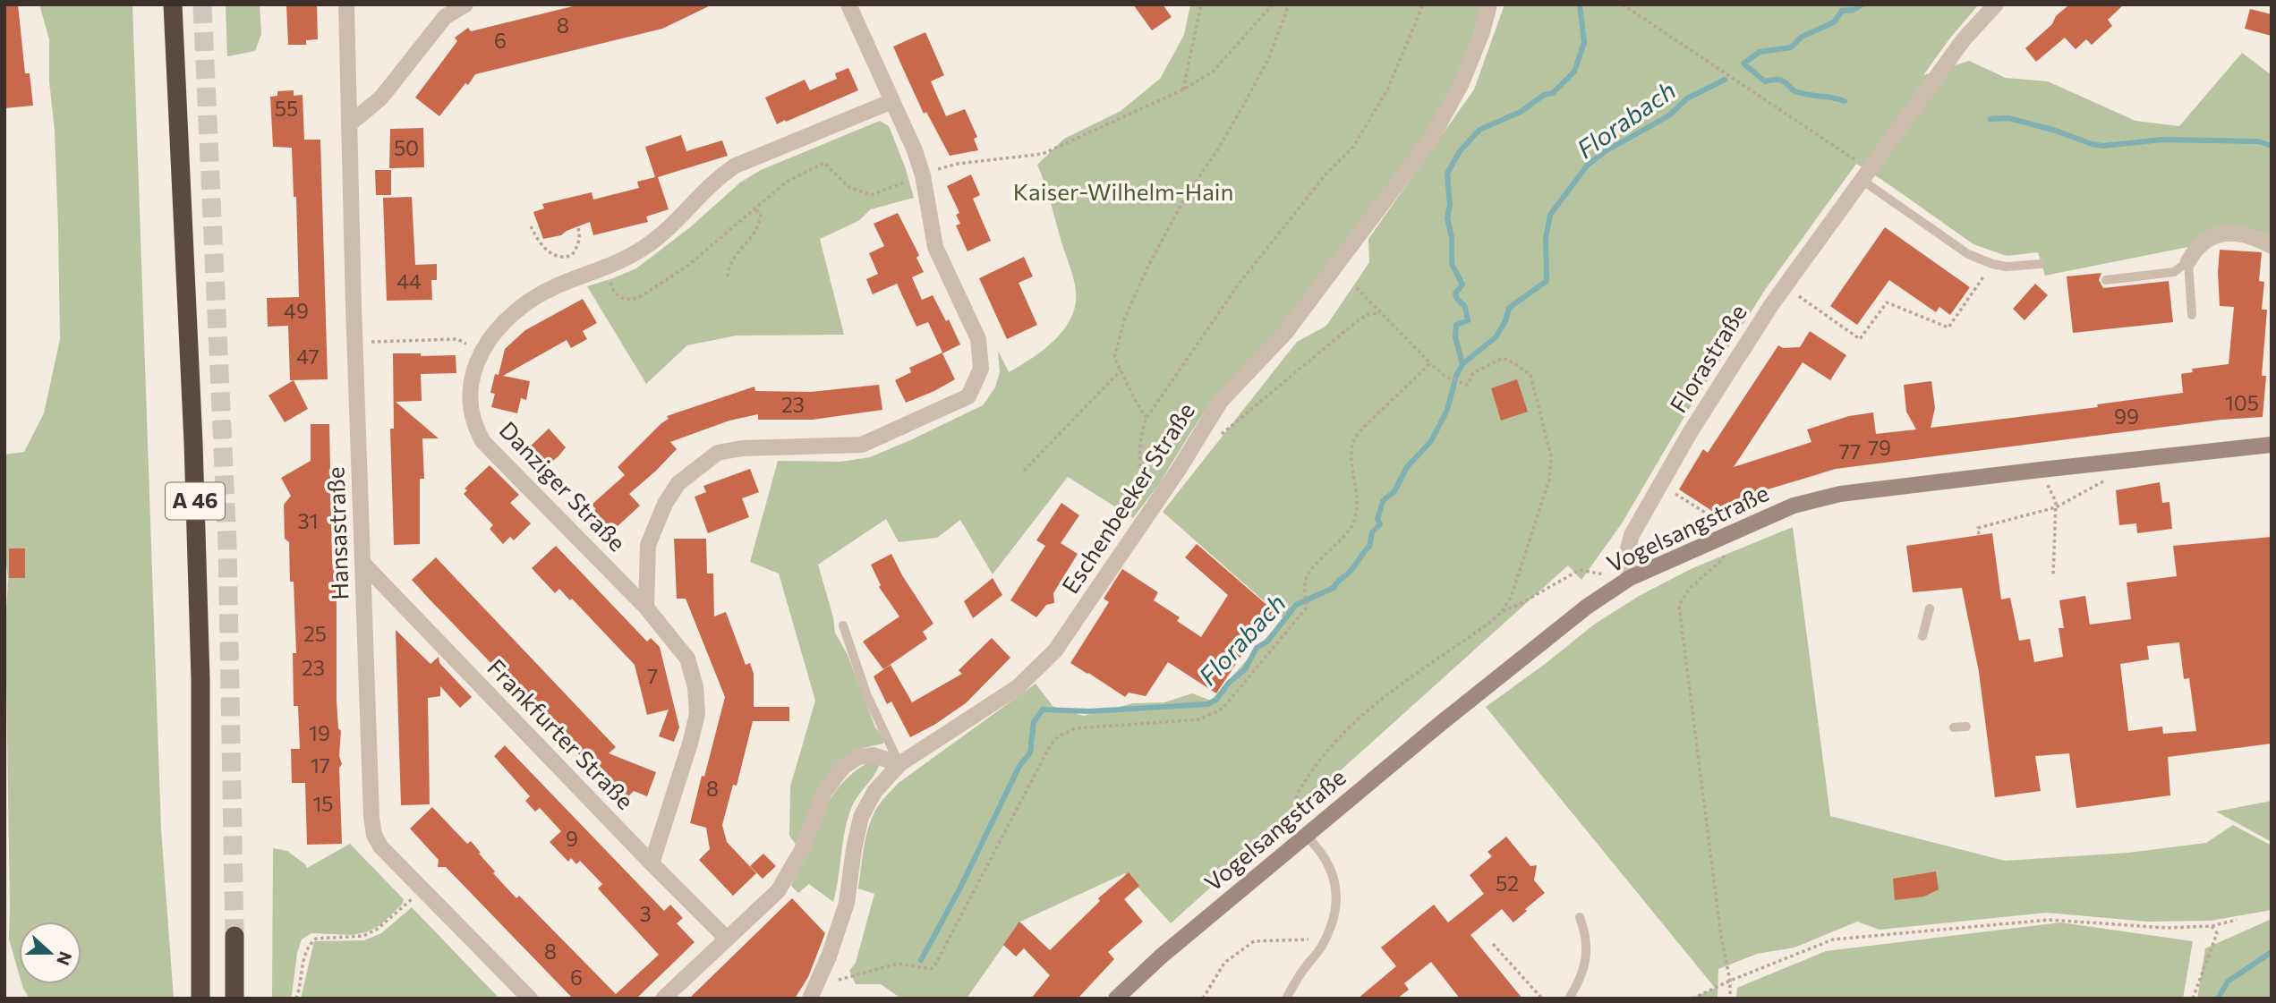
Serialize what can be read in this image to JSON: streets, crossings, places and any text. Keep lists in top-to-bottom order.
{
  "streets": {
    "highway": ["A 46"],
    "street": [
      "Florastraße",
      "Danziger Straße",
      "Eschenbeeker Straße",
      "Vogelsangstraße",
      "Hansastraße",
      "Frankfurter Straße"
    ]
  },
  "crossings": [
    ["Florastraße", "Vogelsangstraße"],
    ["Danziger Straße", "Frankfurter Straße"],
    ["Hansastraße", "Frankfurter Straße"]
  ],
  "water": ["Florabach"],
  "parks": ["Kaiser-Wilhelm-Hain"],
  "house_numbers": [
    "8",
    "6",
    "55",
    "50",
    "44",
    "49",
    "47",
    "105",
    "23",
    "99",
    "79",
    "77",
    "31",
    "25",
    "23",
    "7",
    "19",
    "17",
    "8",
    "15",
    "9",
    "52",
    "3",
    "8",
    "6"
  ],
  "north": "right"
}
